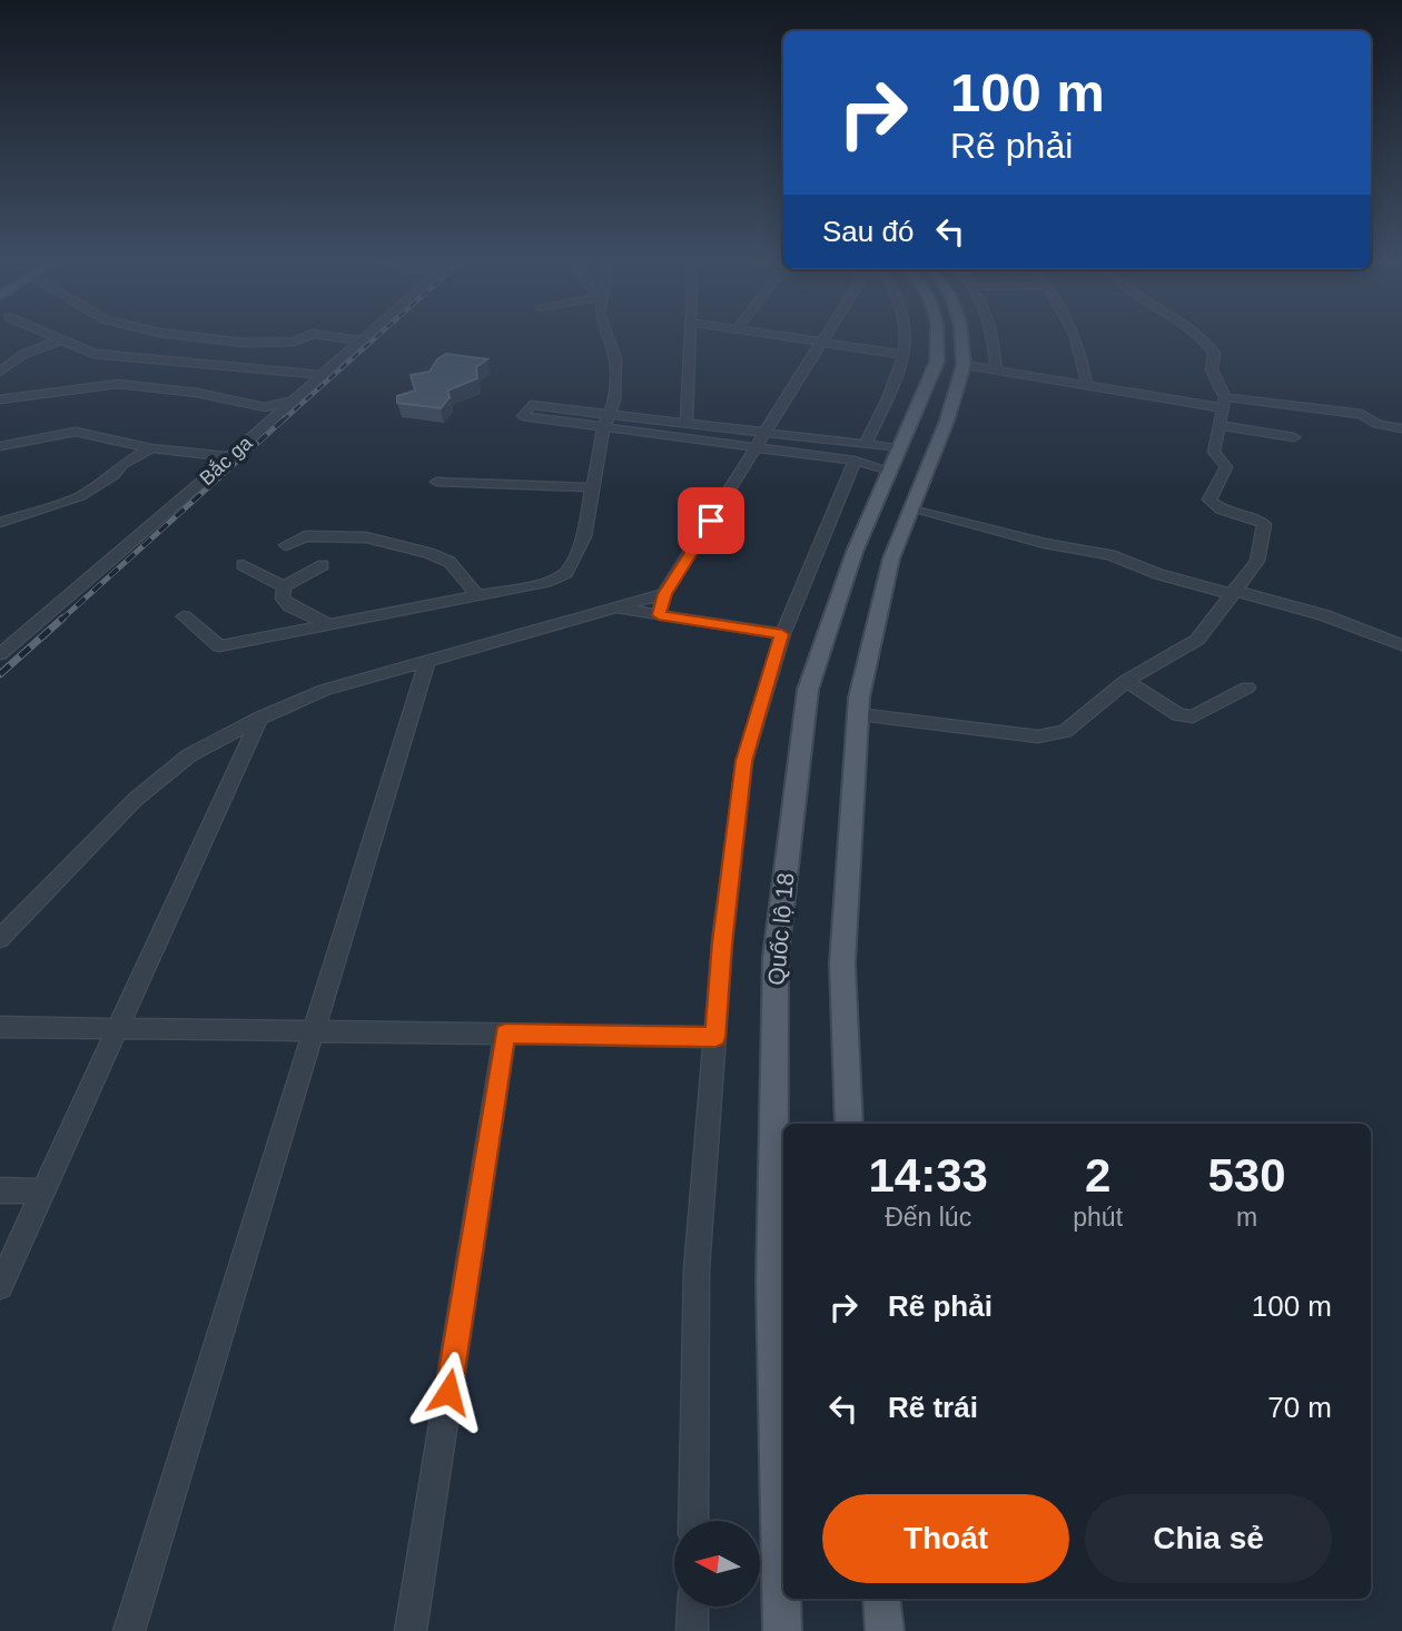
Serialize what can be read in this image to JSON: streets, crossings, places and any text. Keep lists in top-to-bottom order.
{
  "streets": {
    "main road": ["Quốc lộ 18"],
    "street": ["Bắc ga"]
  },
  "north": "left",
  "page": {
    "turn": ["100 m", "Rẽ phải"],
    "then": "Sau đó",
    "eta": [
      "14:33",
      "Đến lúc",
      "2",
      "phút",
      "530",
      "m"
    ],
    "list": [
      {
        "name": "Rẽ phải",
        "value": "100 m"
      },
      {
        "name": "Rẽ trái",
        "value": "70 m"
      }
    ],
    "buttons": ["Thoát", "Chia sẻ"]
  }
}
